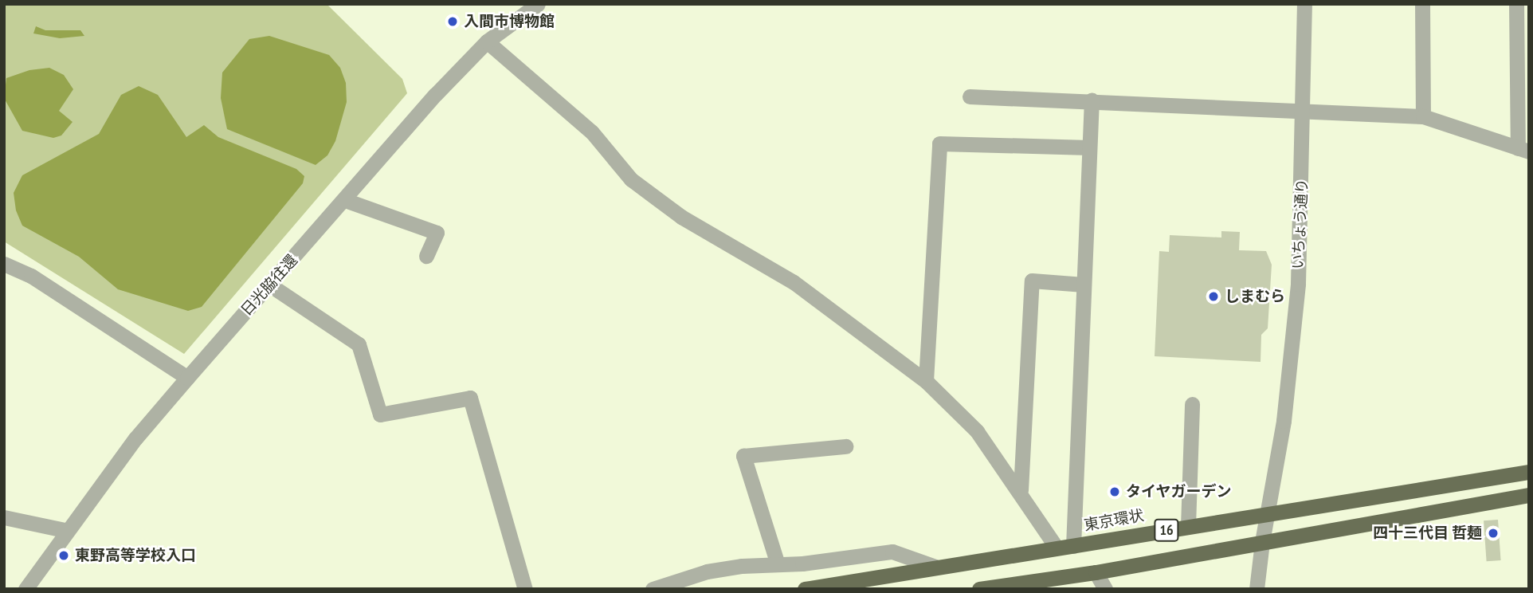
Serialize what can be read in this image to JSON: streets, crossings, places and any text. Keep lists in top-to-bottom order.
{
  "streets": {
    "highway": ["東京環状", "16"],
    "street": ["いちょう通り", "日光脇往還"]
  },
  "crossings": [
    ["いちょう通り", "東京環状"],
    ["いちょう通り", "16"]
  ],
  "places": [
    "入間市博物館",
    "しまむら",
    "タイヤガーデン",
    "四十三代目 哲麺",
    "東野高等学校入口"
  ]
}
